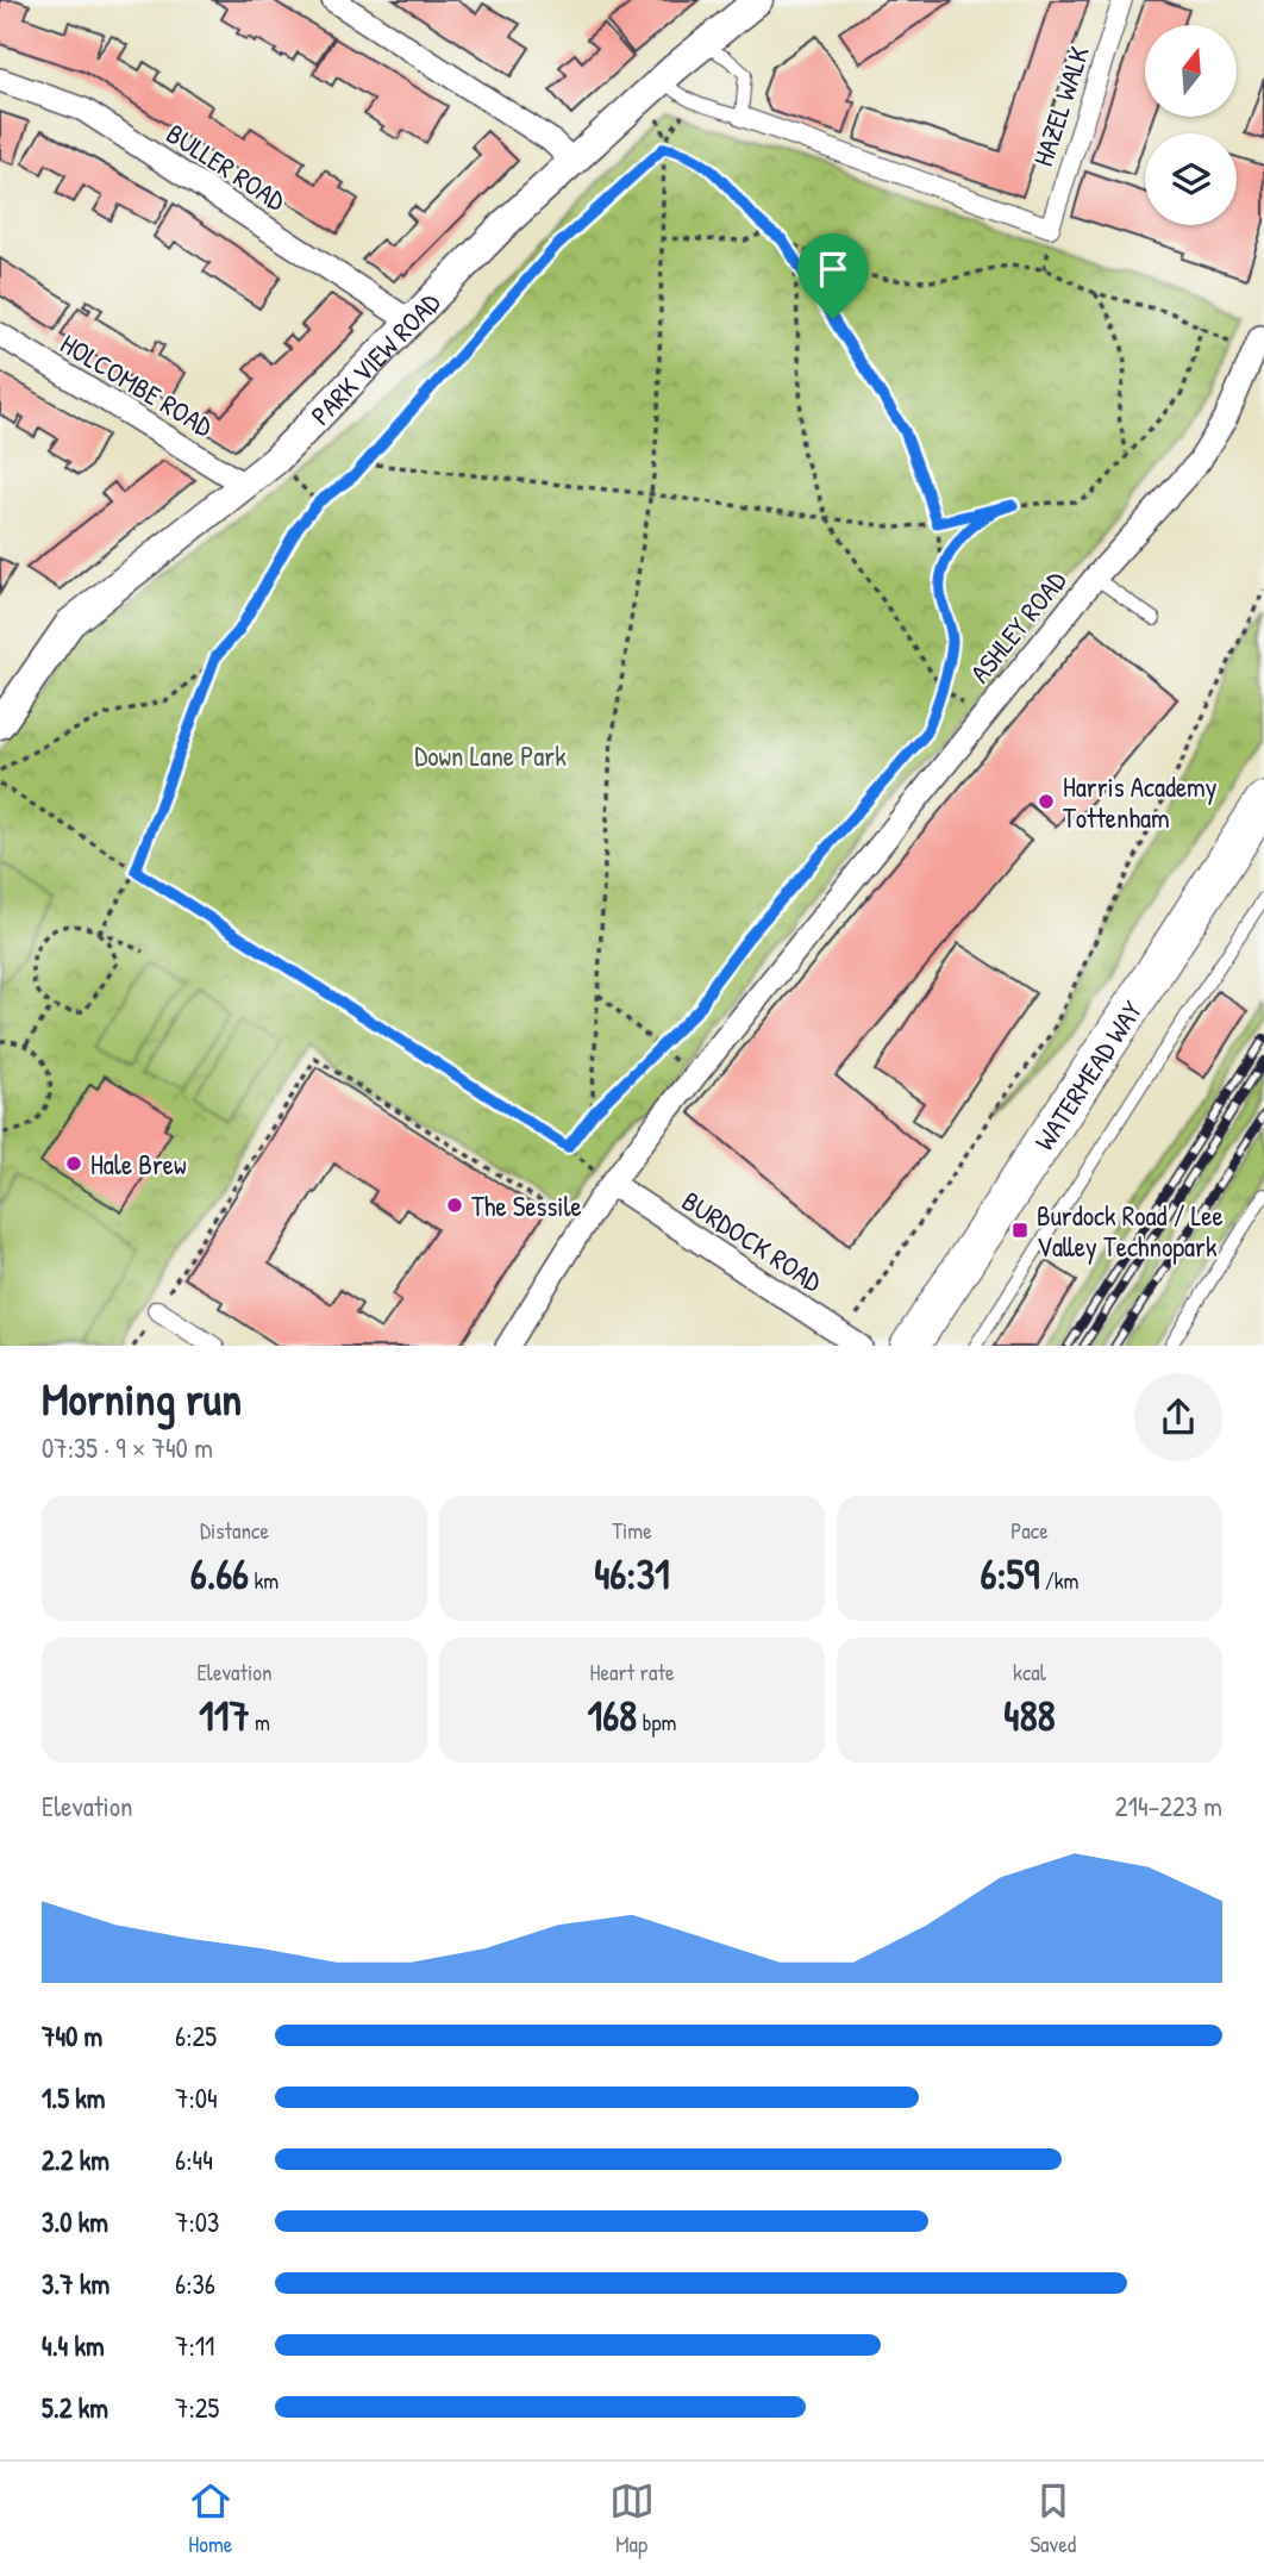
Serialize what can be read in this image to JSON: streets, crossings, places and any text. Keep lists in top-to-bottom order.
{
  "streets": {
    "main road": ["WATERMEAD WAY"],
    "street": [
      "HAZEL WALK",
      "BULLER ROAD",
      "PARK VIEW ROAD",
      "HOLCOMBE ROAD",
      "ASHLEY ROAD",
      "BURDOCK ROAD"
    ]
  },
  "crossings": [
    ["BULLER ROAD", "PARK VIEW ROAD"],
    ["PARK VIEW ROAD", "HOLCOMBE ROAD"],
    ["ASHLEY ROAD", "BURDOCK ROAD"]
  ],
  "parks": ["Down Lane Park"],
  "places": {
    "other": ["Harris Academy Tottenham", "Hale Brew", "The Sessile"],
    "transit": ["Burdock Road / Lee Valley Technopark"]
  },
  "north": "top",
  "page": {
    "heading": ["Morning run", "07:35 · 9 × 740 m"],
    "stats": [
      ["Distance", "6.66 km"],
      ["Time", "46:31"],
      ["Pace", "6:59 /km"],
      ["Elevation", "117 m"],
      ["Heart rate", "168 bpm"],
      ["kcal", "488"]
    ],
    "chart": ["Elevation", "214–223 m"],
    "list": [
      {
        "name": "740 m",
        "note": "6:25"
      },
      {
        "name": "1.5 km",
        "note": "7:04"
      },
      {
        "name": "2.2 km",
        "note": "6:44"
      },
      {
        "name": "3.0 km",
        "note": "7:03"
      },
      {
        "name": "3.7 km",
        "note": "6:36"
      },
      {
        "name": "4.4 km",
        "note": "7:11"
      },
      {
        "name": "5.2 km",
        "note": "7:25"
      }
    ],
    "tabs": ["Home", "Map", "Saved"]
  }
}
